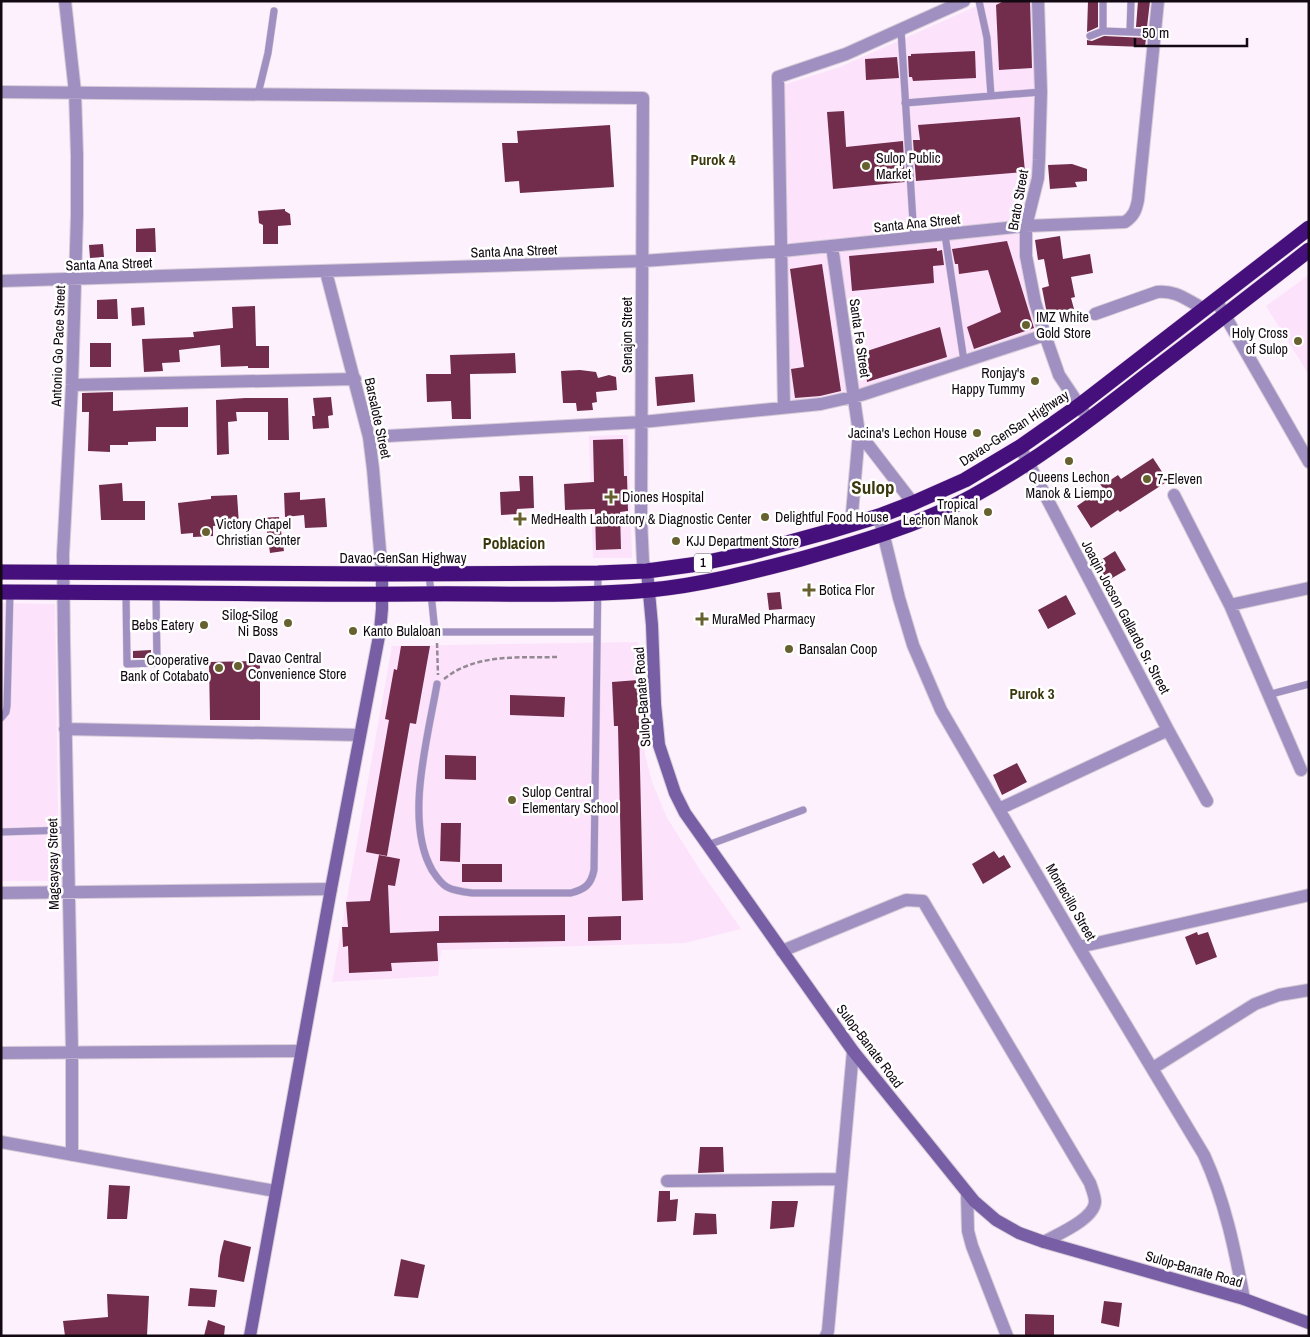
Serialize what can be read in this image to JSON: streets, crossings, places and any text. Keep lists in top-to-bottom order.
{
  "streets": {
    "highway": ["Davao-GenSan Highway", "1"],
    "main road": ["Sulop-Banate Road"],
    "street": [
      "Brato Street",
      "Santa Ana Street",
      "Senajon Street",
      "Santa Fe Street",
      "Antonio Go Pace Street",
      "Barsalote Street",
      "Joaqin Jocson Gallardo Sr. Street",
      "Magsaysay Street",
      "Montecillo Street"
    ]
  },
  "crossings": [
    ["Brato Street", "Santa Ana Street"],
    ["Brato Street", "Davao-GenSan Highway"],
    ["Brato Street", "1"],
    ["Santa Ana Street", "Senajon Street"],
    ["Santa Ana Street", "Santa Fe Street"],
    ["Santa Ana Street", "Antonio Go Pace Street"],
    ["Santa Ana Street", "Barsalote Street"],
    ["Senajon Street", "Davao-GenSan Highway"],
    ["Senajon Street", "Sulop-Banate Road"],
    ["Santa Fe Street", "Davao-GenSan Highway"],
    ["Antonio Go Pace Street", "Davao-GenSan Highway"],
    ["Antonio Go Pace Street", "Magsaysay Street"],
    ["Barsalote Street", "Davao-GenSan Highway"],
    ["Davao-GenSan Highway", "Joaqin Jocson Gallardo Sr. Street"],
    ["Davao-GenSan Highway", "Sulop-Banate Road"],
    ["Davao-GenSan Highway", "Magsaysay Street"],
    ["Davao-GenSan Highway", "Montecillo Street"],
    ["1", "Joaqin Jocson Gallardo Sr. Street"],
    ["1", "Sulop-Banate Road"],
    ["1", "Magsaysay Street"],
    ["1", "Montecillo Street"],
    ["Sulop-Banate Road", "Montecillo Street"]
  ],
  "districts": [
    "Purok 4",
    "Sulop",
    "Poblacion",
    "Purok 3"
  ],
  "places": {
    "other": [
      "Sulop Public Market",
      "IMZ White Gold Store",
      "Holy Cross of Sulop",
      "Ronjay's Happy Tummy",
      "Jacina's Lechon House",
      "Queens Lechon Manok & Liempo",
      "7-Eleven",
      "Tropical Lechon Manok",
      "Delightful Food House",
      "Victory Chapel Christian Center",
      "KJJ Department Store",
      "Silog-Silog Ni Boss",
      "Bebs Eatery",
      "Kanto Bulaloan",
      "Bansalan Coop",
      "Davao Central Convenience Store",
      "Cooperative Bank of Cotabato",
      "Sulop Central Elementary School"
    ],
    "health": [
      "Diones Hospital",
      "MedHealth Laboratory & Diagnostic Center",
      "Botica Flor",
      "MuraMed Pharmacy"
    ]
  },
  "scale_bar": "50 m"
}
